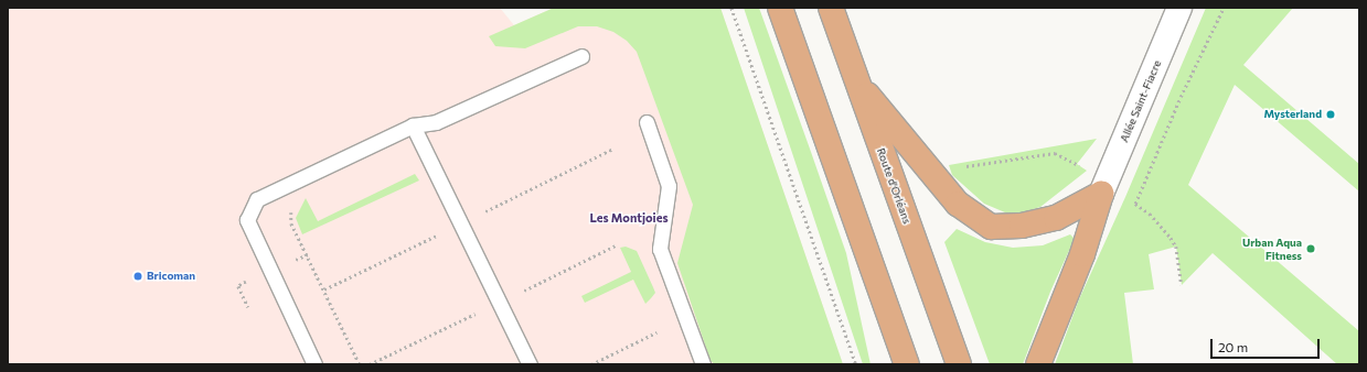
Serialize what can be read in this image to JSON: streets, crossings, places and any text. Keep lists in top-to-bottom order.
{
  "streets": {
    "main road": ["Route d'Orléans"],
    "street": ["Allée Saint-Fiacre"]
  },
  "districts": ["Les Montjoies"],
  "places": ["Mysterland", "Urban Aqua Fitness", "Bricoman"],
  "scale_bar": "20 m"
}
